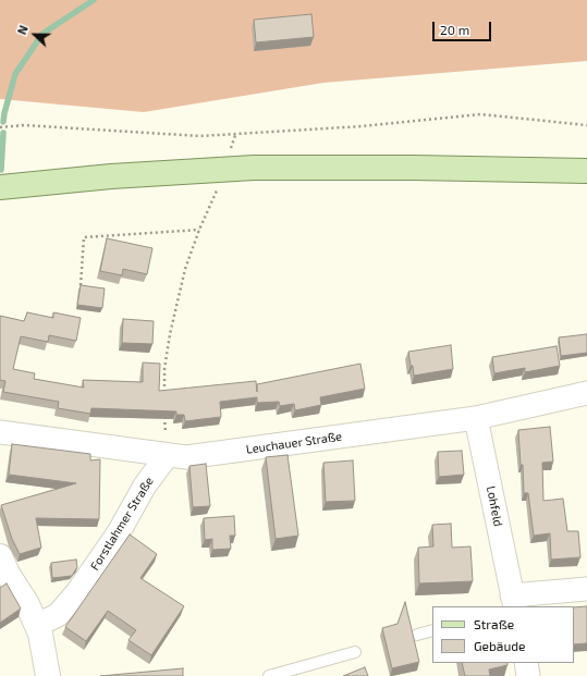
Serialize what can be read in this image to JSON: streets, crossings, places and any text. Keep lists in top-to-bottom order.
{
  "streets": {
    "street": ["Leuchauer Straße", "Lohfeld", "Forstlahmer Straße"]
  },
  "crossings": [
    ["Leuchauer Straße", "Lohfeld"],
    ["Leuchauer Straße", "Forstlahmer Straße"]
  ],
  "legend": ["Straße", "Gebäude"],
  "scale_bar": "20 m",
  "north": "left"
}
